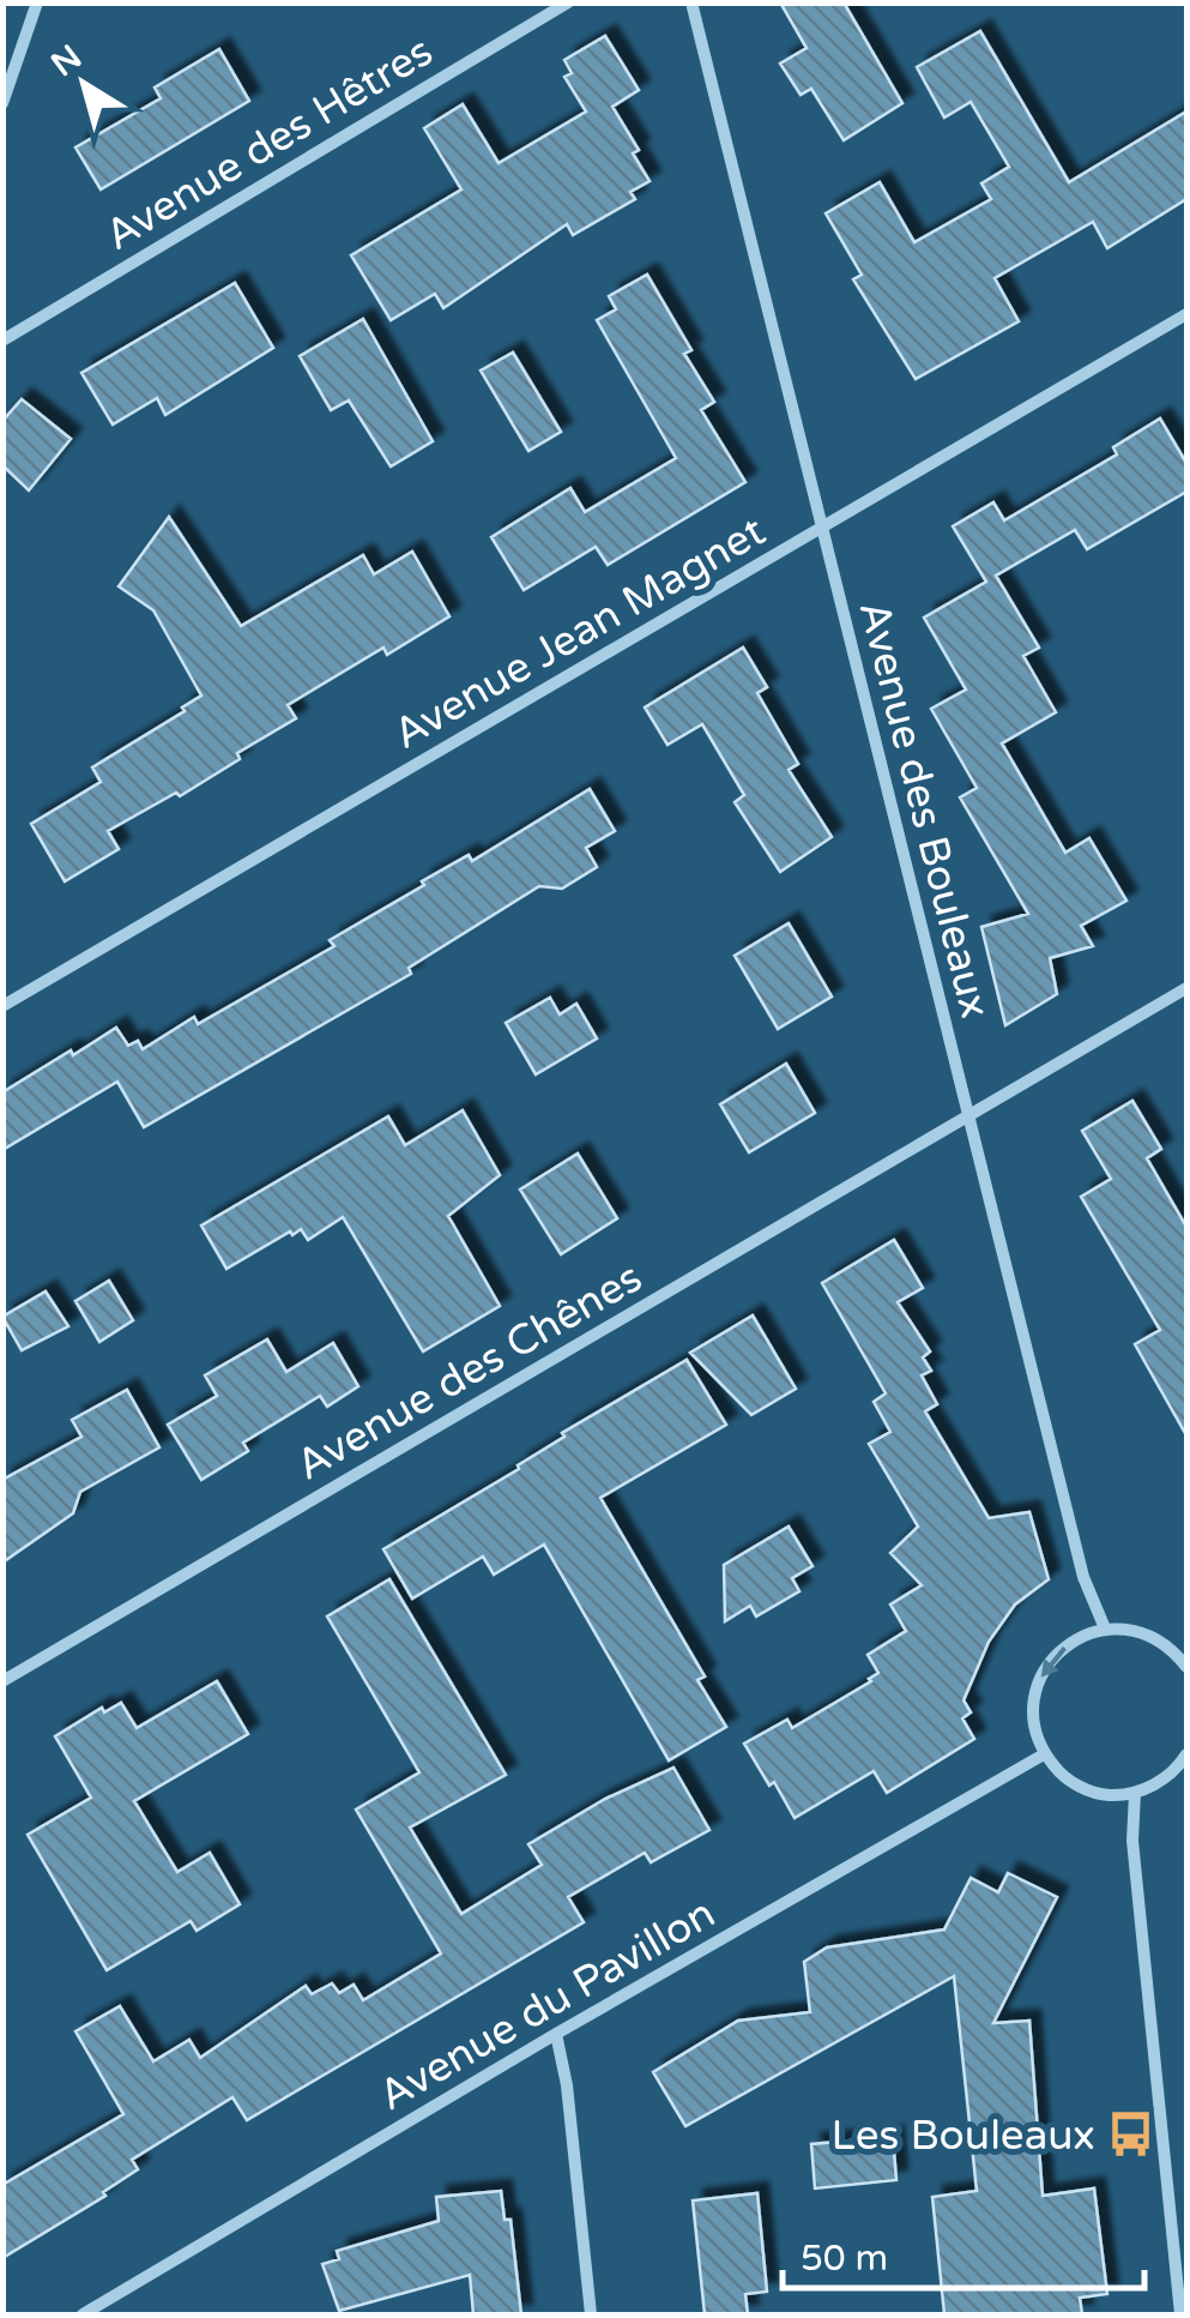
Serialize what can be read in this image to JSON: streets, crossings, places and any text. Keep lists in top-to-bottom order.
{
  "streets": {
    "street": [
      "Avenue des Hêtres",
      "Avenue Jean Magnet",
      "Avenue des Bouleaux",
      "Avenue des Chênes",
      "Avenue du Pavillon"
    ]
  },
  "crossings": [
    ["Avenue Jean Magnet", "Avenue des Bouleaux"],
    ["Avenue des Bouleaux", "Avenue des Chênes"]
  ],
  "places": {
    "bus stop": ["Les Bouleaux"]
  },
  "scale_bar": "50 m",
  "north": "top left"
}
